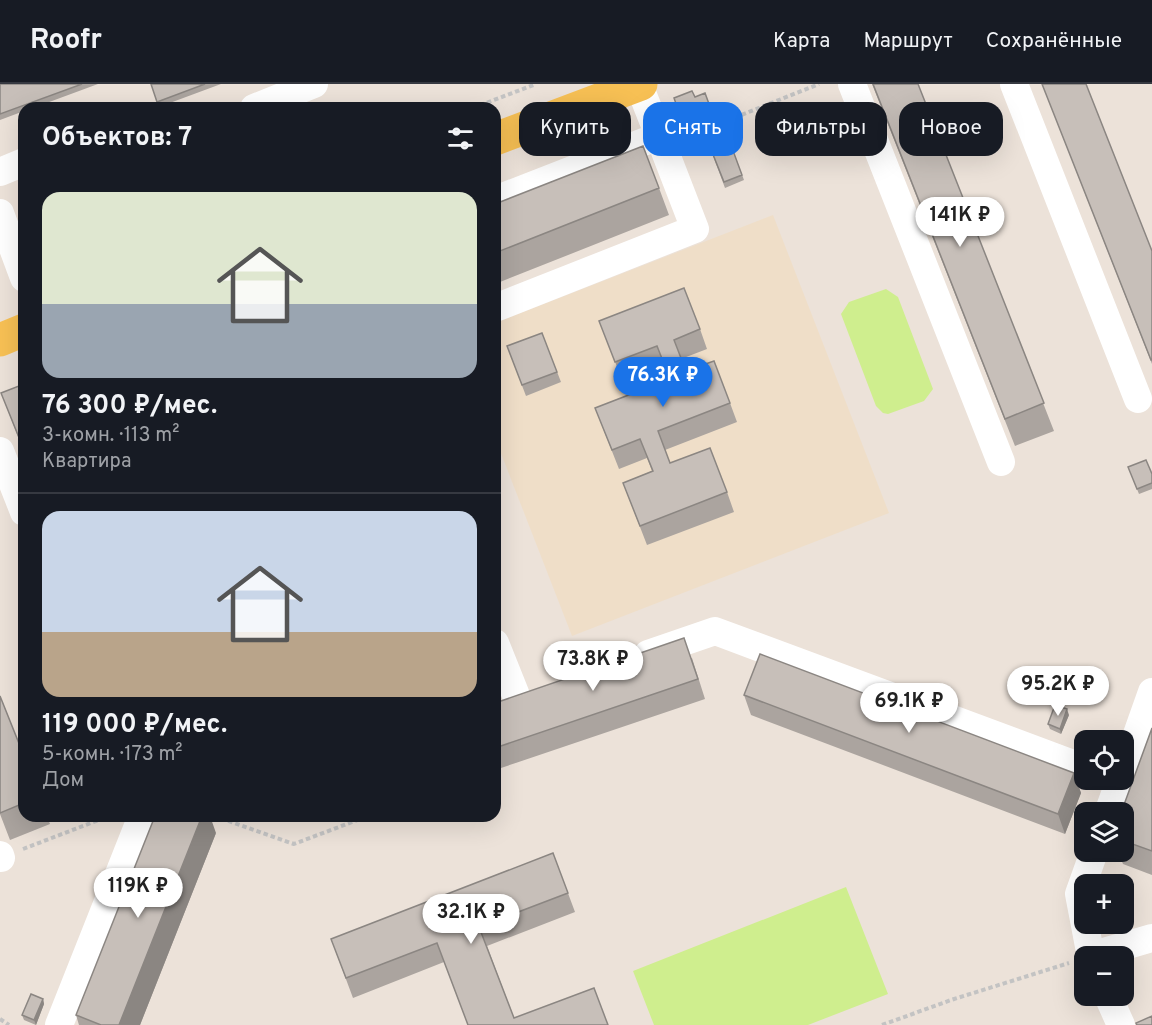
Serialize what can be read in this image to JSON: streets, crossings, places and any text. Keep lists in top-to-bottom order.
{
  "page": {
    "header": "Roofr",
    "nav": ["Карта", "Маршрут", "Сохранённые"],
    "chip": [
      "Купить",
      "Снять",
      "Фильтры",
      "Новое"
    ],
    "heading": "Объектов: 7",
    "list": [
      {
        "name": "76 300 ₽/мес.",
        "note": "3-комн. · 113 m² · Квартира"
      },
      {
        "name": "119 000 ₽/мес.",
        "note": "5-комн. · 173 m² · Дом"
      }
    ],
    "price": [
      "141K ₽",
      "76.3K ₽",
      "73.8K ₽",
      "95.2K ₽",
      "69.1K ₽",
      "119K ₽",
      "32.1K ₽"
    ],
    "map_buttons": ["+", "−"]
  }
}
